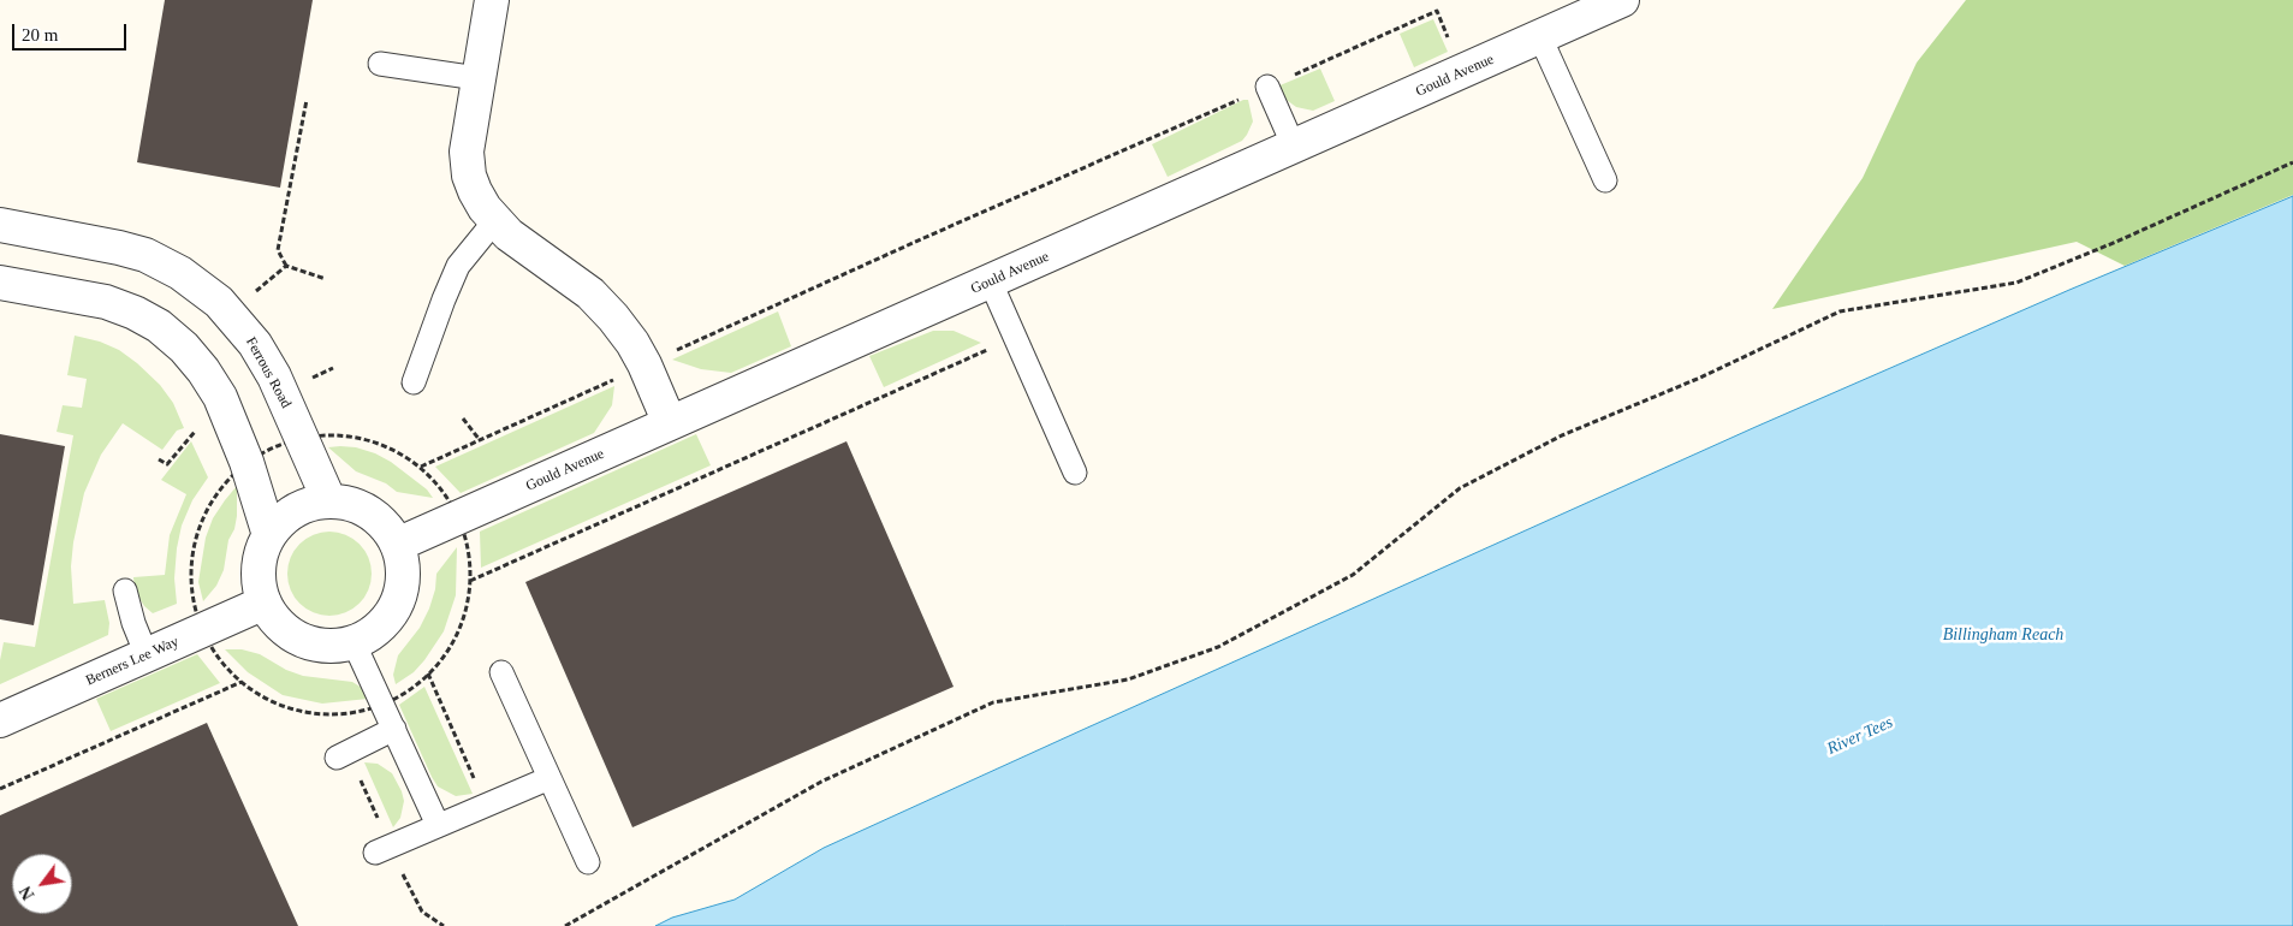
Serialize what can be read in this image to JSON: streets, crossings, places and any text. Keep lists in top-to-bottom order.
{
  "streets": {
    "street": ["Gould Avenue", "Ferrous Road", "Berners Lee Way"]
  },
  "crossings": [
    ["Gould Avenue", "Ferrous Road"],
    ["Gould Avenue", "Berners Lee Way"],
    ["Ferrous Road", "Berners Lee Way"]
  ],
  "water": ["Billingham Reach", "River Tees"],
  "scale_bar": "20 m",
  "north": "bottom left"
}
